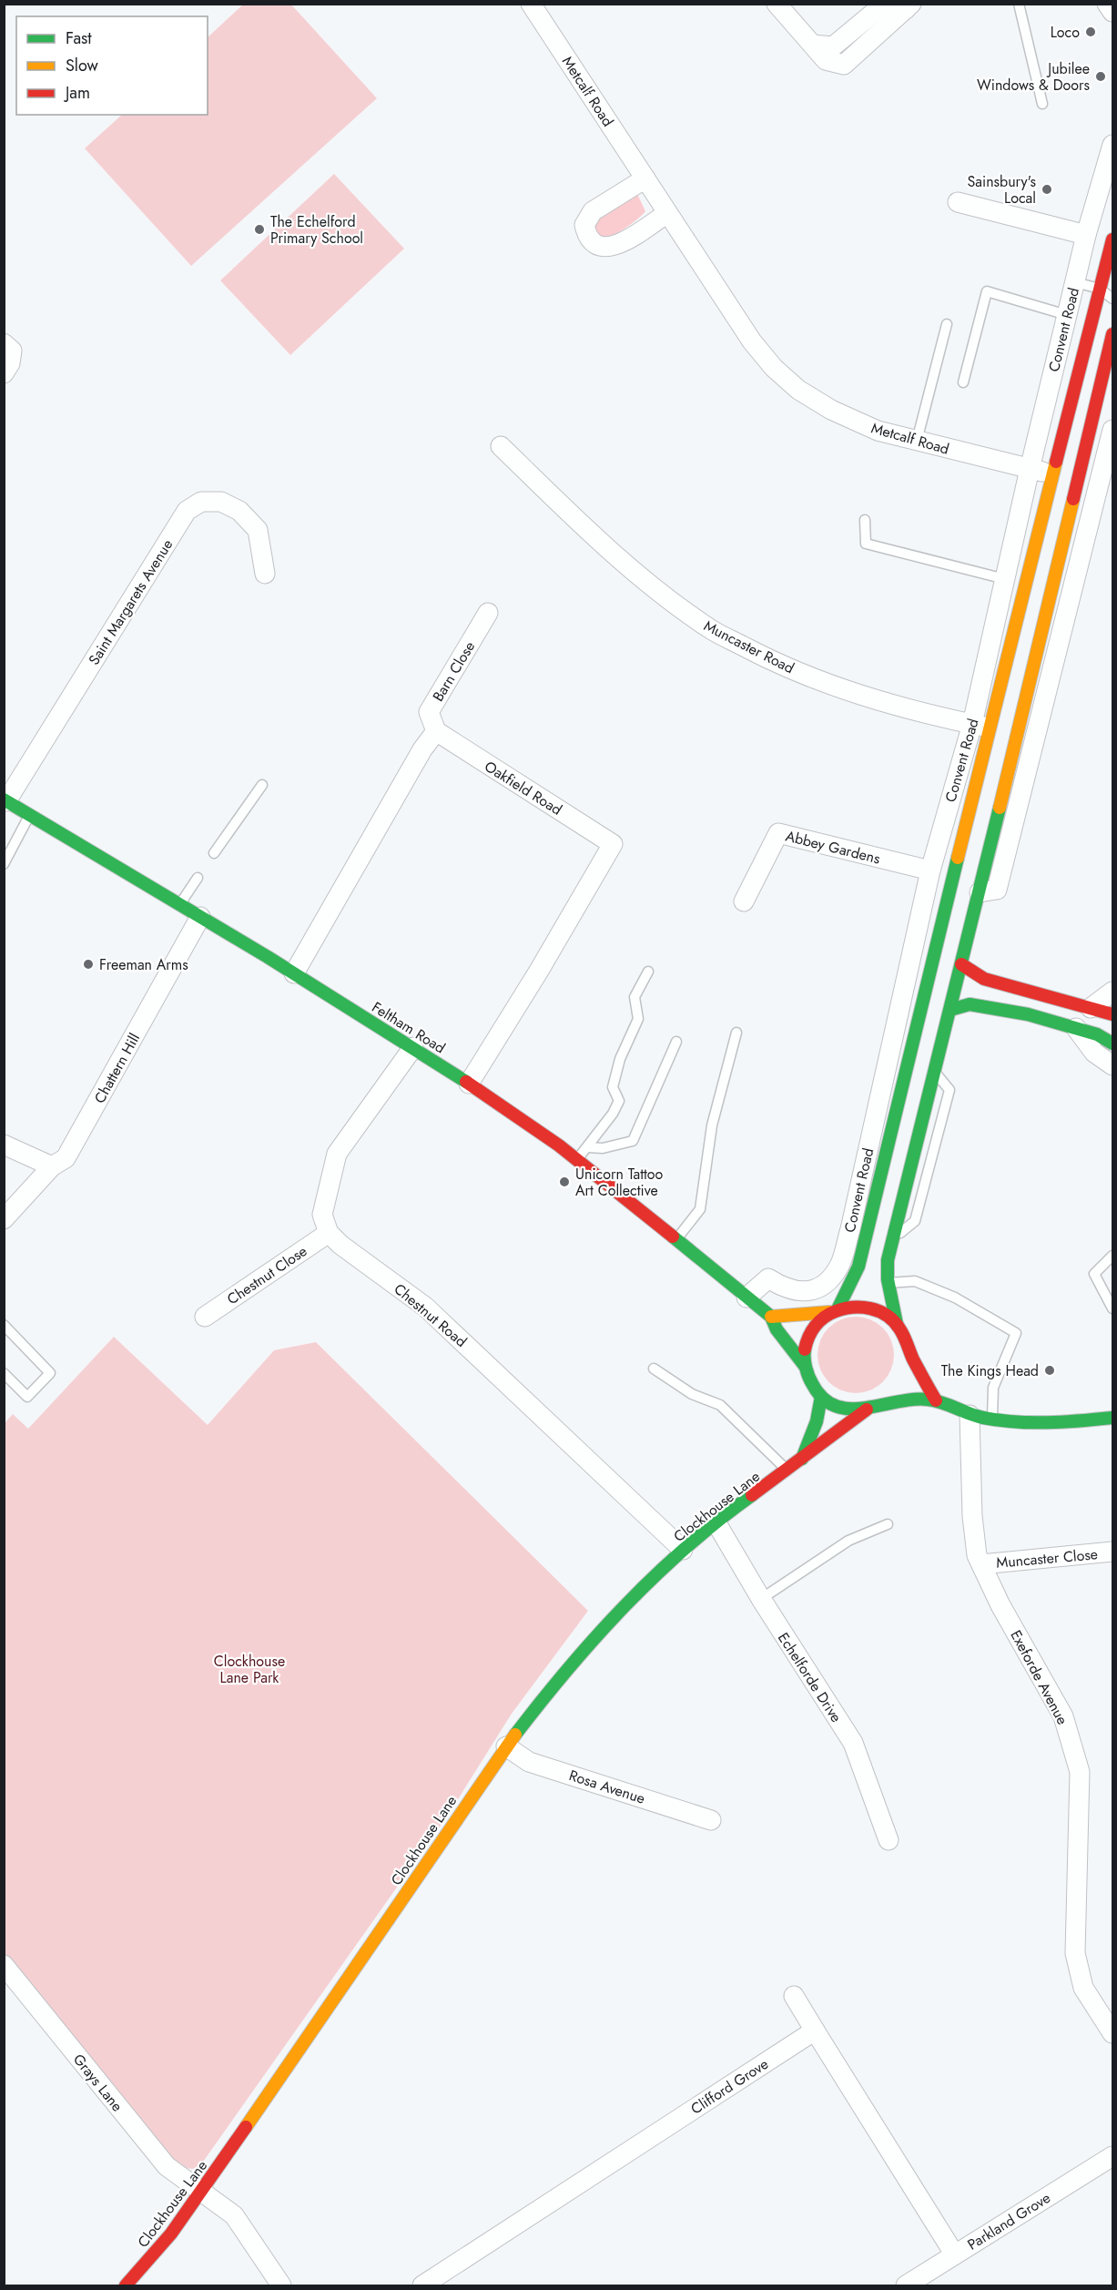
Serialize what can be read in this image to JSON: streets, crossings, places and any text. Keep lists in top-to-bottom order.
{
  "streets": {
    "main road": ["Convent Road", "Feltham Road", "Clockhouse Lane"],
    "street": [
      "Metcalf Road",
      "Saint Margarets Avenue",
      "Muncaster Road",
      "Barn Close",
      "Oakfield Road",
      "Abbey Gardens",
      "Chattern Hill",
      "Chestnut Close",
      "Chestnut Road",
      "Muncaster Close",
      "Echelforde Drive",
      "Exeforde Avenue",
      "Rosa Avenue",
      "Grays Lane",
      "Clifford Grove",
      "Parkland Grove"
    ]
  },
  "crossings": [
    ["Metcalf Road", "Convent Road"],
    ["Convent Road", "Muncaster Road"],
    ["Convent Road", "Abbey Gardens"],
    ["Convent Road", "Feltham Road"],
    ["Saint Margarets Avenue", "Feltham Road"],
    ["Barn Close", "Oakfield Road"],
    ["Oakfield Road", "Feltham Road"],
    ["Feltham Road", "Chattern Hill"],
    ["Chestnut Close", "Chestnut Road"],
    ["Chestnut Road", "Clockhouse Lane"],
    ["Clockhouse Lane", "Echelforde Drive"],
    ["Clockhouse Lane", "Rosa Avenue"],
    ["Clockhouse Lane", "Grays Lane"],
    ["Muncaster Close", "Exeforde Avenue"]
  ],
  "parks": ["Clockhouse Lane Park"],
  "places": [
    "Loco",
    "Jubilee Windows & Doors",
    "Sainsbury's Local",
    "The Echelford Primary School",
    "Freeman Arms",
    "Unicorn Tattoo Art Collective",
    "The Kings Head"
  ],
  "legend": ["Fast", "Slow", "Jam"]
}
